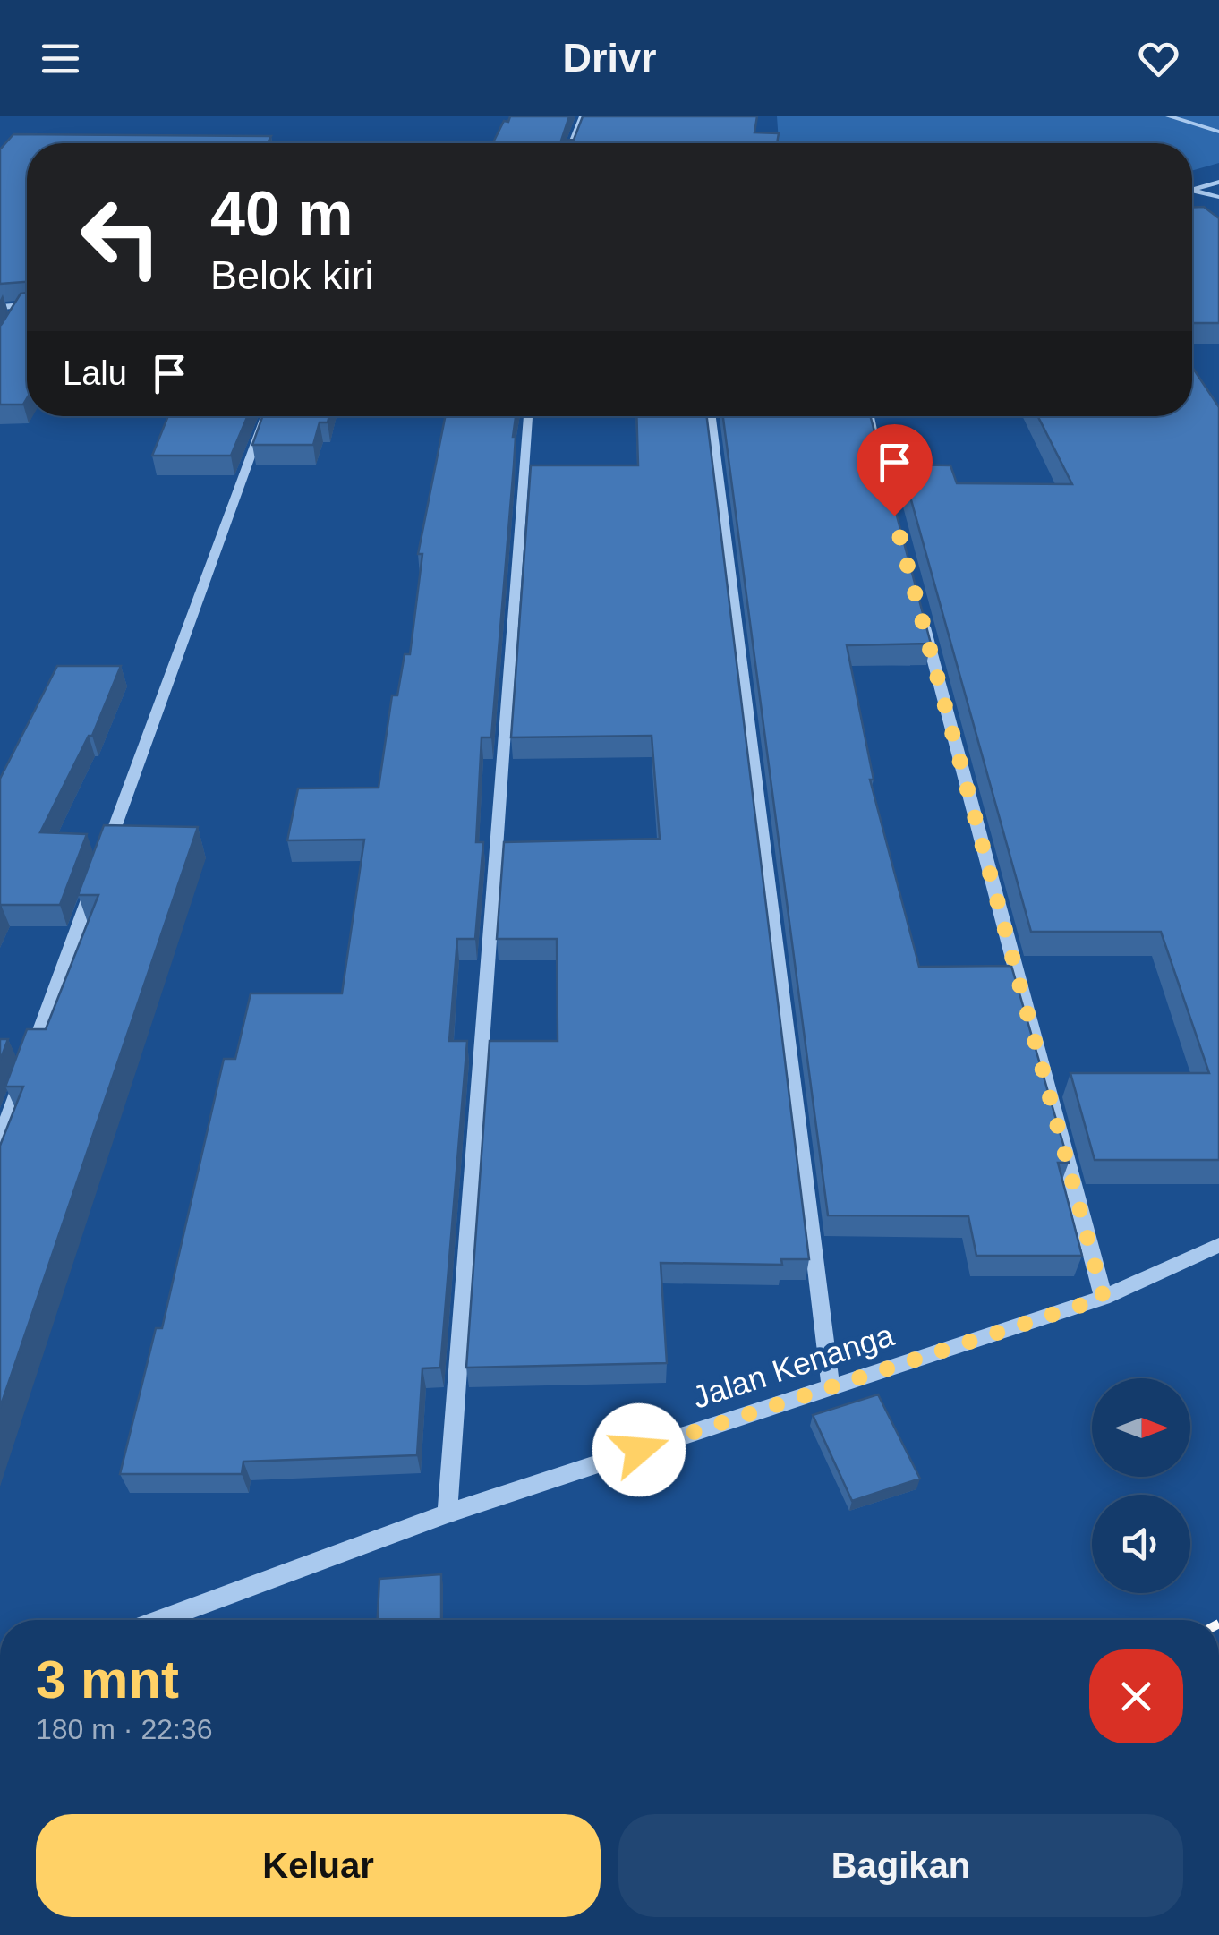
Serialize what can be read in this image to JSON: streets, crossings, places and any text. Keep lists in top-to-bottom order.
{
  "streets": {
    "street": ["Jalan Kenanga"]
  },
  "north": "right",
  "page": {
    "header": "Drivr",
    "turn": ["40 m", "Belok kiri"],
    "then": "Lalu",
    "heading": ["3 mnt", "180 m · 22:36"],
    "buttons": ["Keluar", "Bagikan"]
  }
}
